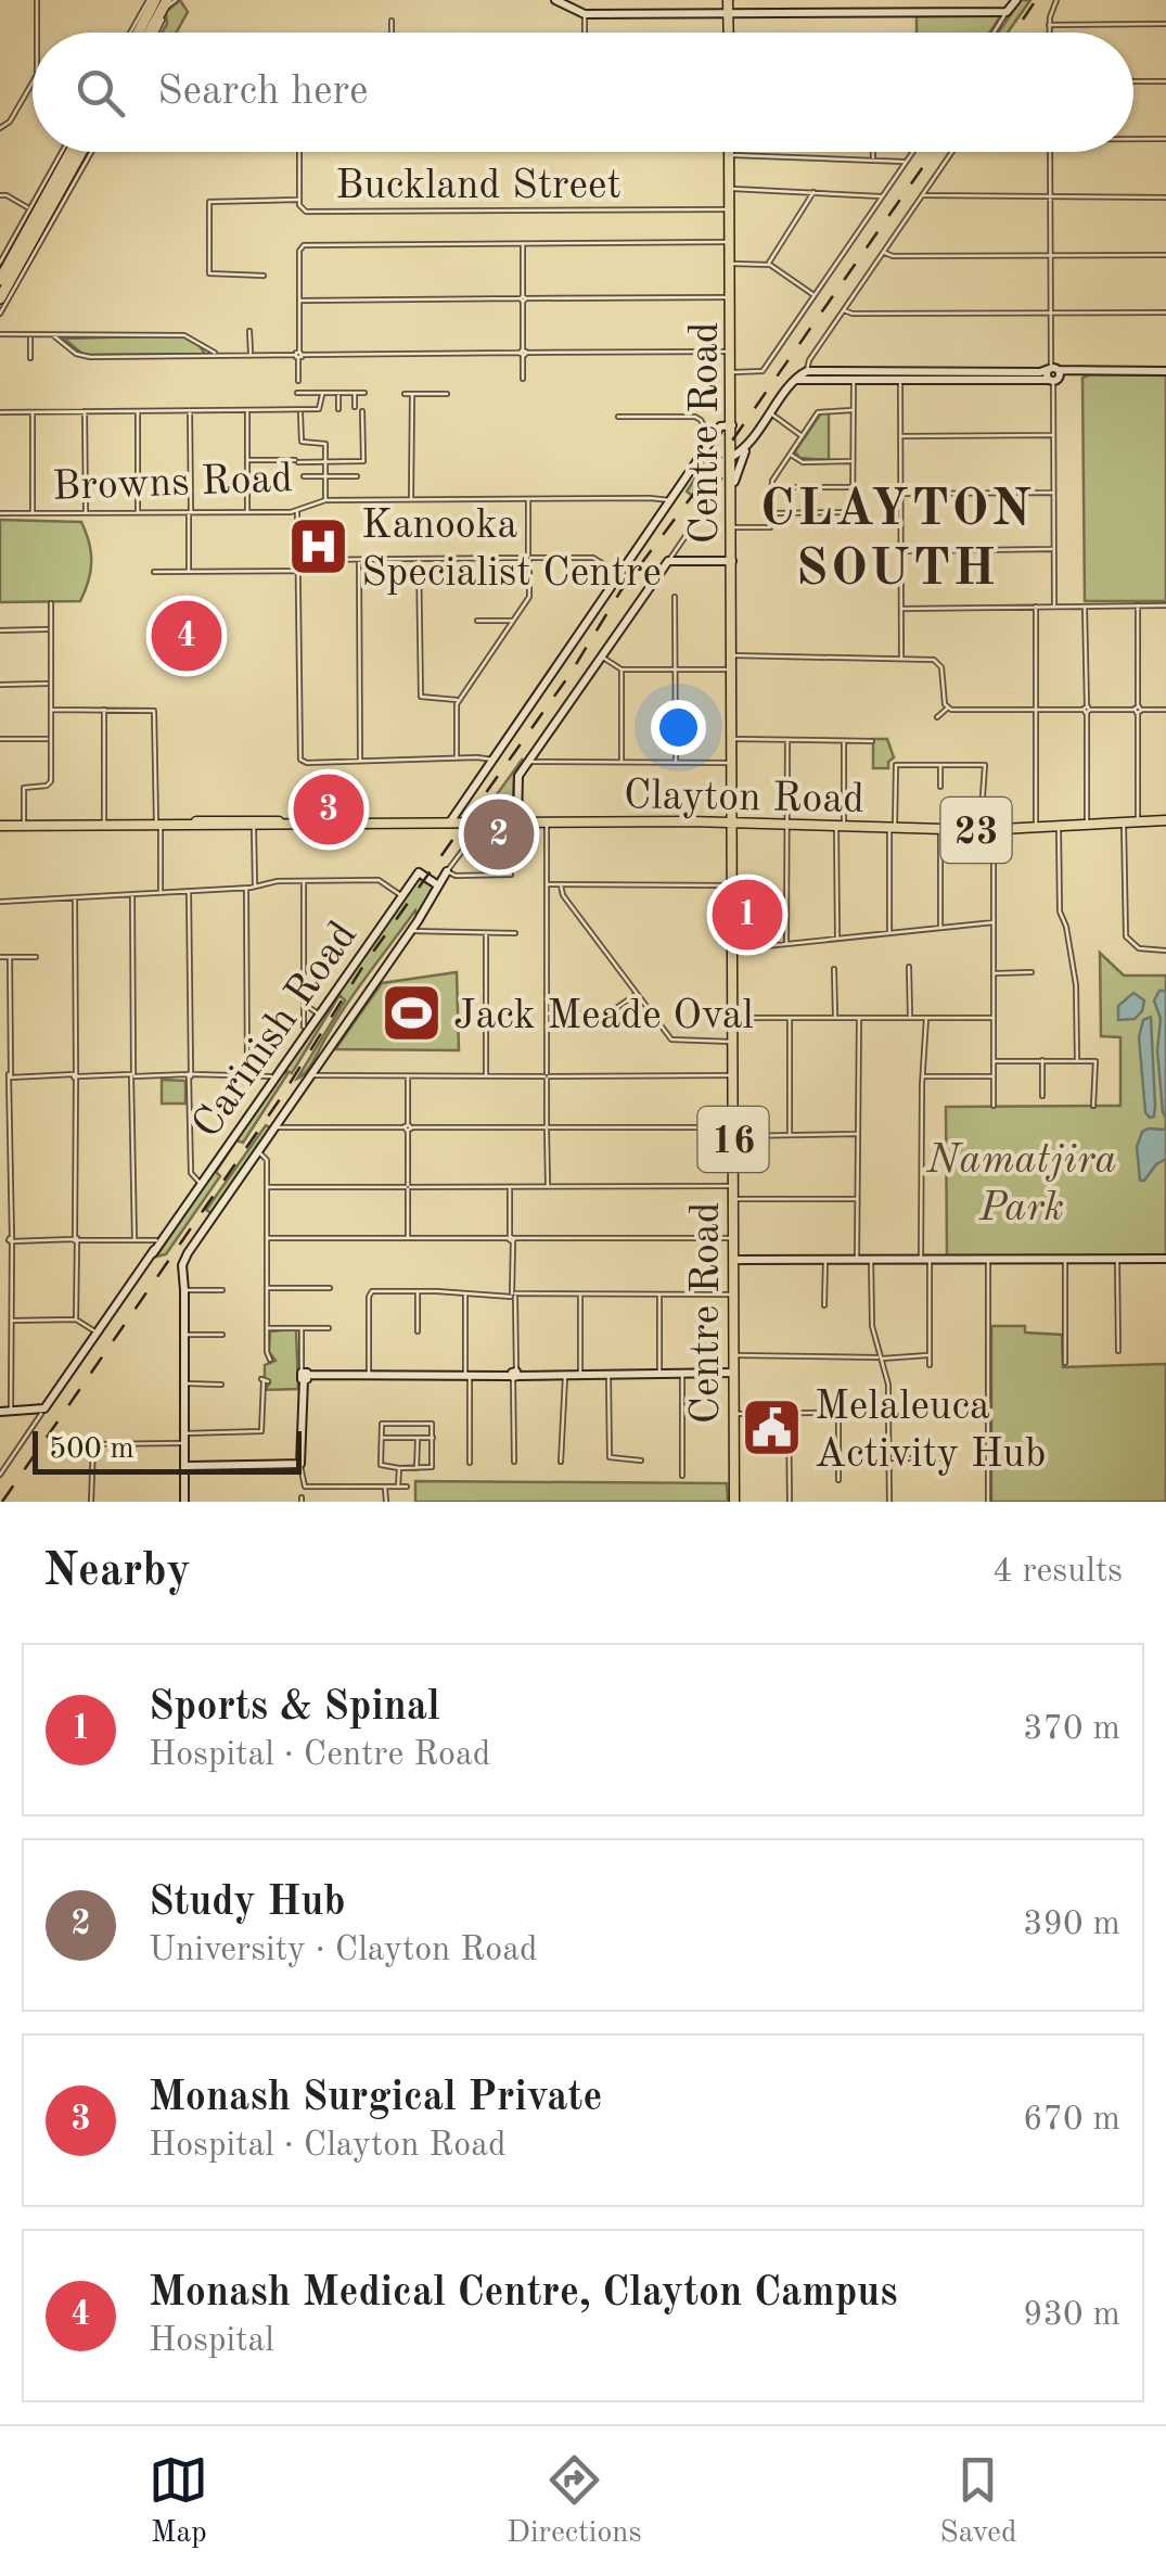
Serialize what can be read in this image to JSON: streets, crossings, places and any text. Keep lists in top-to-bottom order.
{
  "streets": {
    "main road": [
      "Centre Road",
      "Clayton Road",
      "23",
      "16"
    ],
    "street": ["Buckland Street", "Browns Road", "Carinish Road"]
  },
  "crossings": [
    ["Buckland Street", "Centre Road"],
    ["Centre Road", "Clayton Road"]
  ],
  "districts": ["CLAYTON SOUTH"],
  "parks": ["Namatjira Park"],
  "places": {
    "hospital": ["Kanooka Specialist Centre"],
    "sports": ["Jack Meade Oval"],
    "public building": ["Melaleuca Activity Hub"]
  },
  "scale_bar": "500 m",
  "page": {
    "search": "Search here",
    "pins": [
      "4",
      "3",
      "2",
      "1"
    ],
    "scale": "500 m",
    "heading": ["Nearby", "4 results"],
    "list": [
      {
        "mark": "1",
        "name": "Sports & Spinal",
        "note": "Hospital · Centre Road",
        "value": "370 m"
      },
      {
        "mark": "2",
        "name": "Study Hub",
        "note": "University · Clayton Road",
        "value": "390 m"
      },
      {
        "mark": "3",
        "name": "Monash Surgical Private",
        "note": "Hospital · Clayton Road",
        "value": "670 m"
      },
      {
        "mark": "4",
        "name": "Monash Medical Centre, Clayton Campus",
        "note": "Hospital",
        "value": "930 m"
      }
    ],
    "nav": ["Map", "Directions", "Saved"]
  }
}
